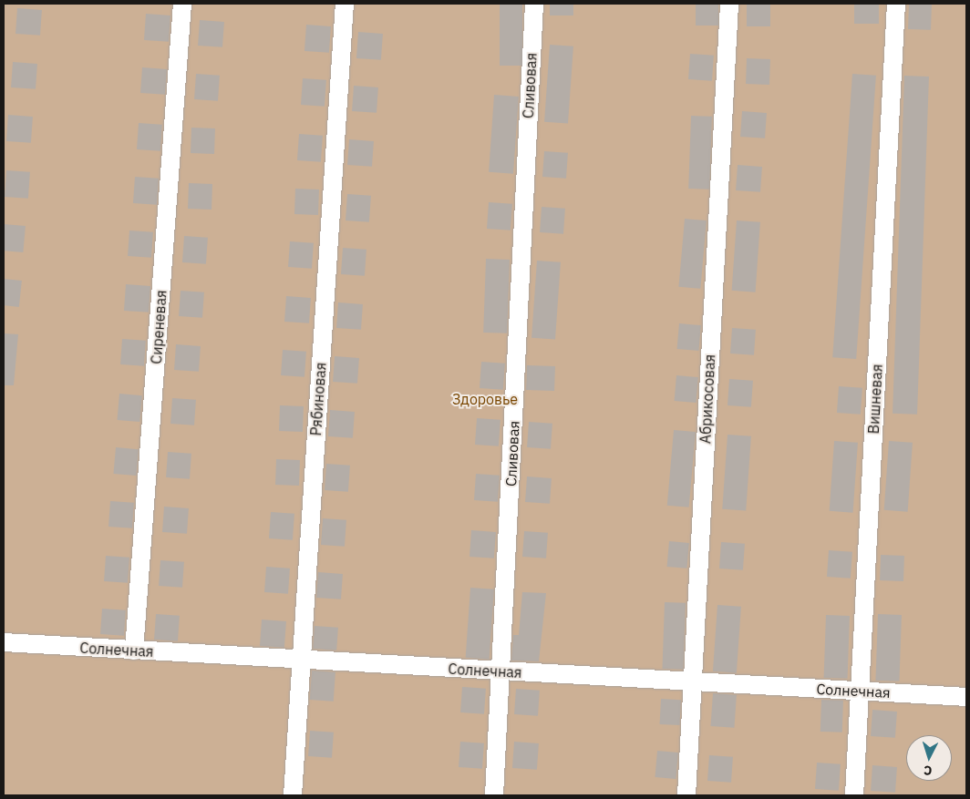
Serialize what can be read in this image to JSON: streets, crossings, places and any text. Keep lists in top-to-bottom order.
{
  "streets": {
    "street": [
      "Сливовая",
      "Сиреневая",
      "Рябиновая",
      "Абрикосовая",
      "Вишневая",
      "Солнечная"
    ]
  },
  "crossings": [
    ["Сливовая", "Солнечная"],
    ["Сиреневая", "Солнечная"],
    ["Рябиновая", "Солнечная"],
    ["Абрикосовая", "Солнечная"],
    ["Вишневая", "Солнечная"]
  ],
  "parks": ["Здоровье"],
  "north": "bottom"
}
